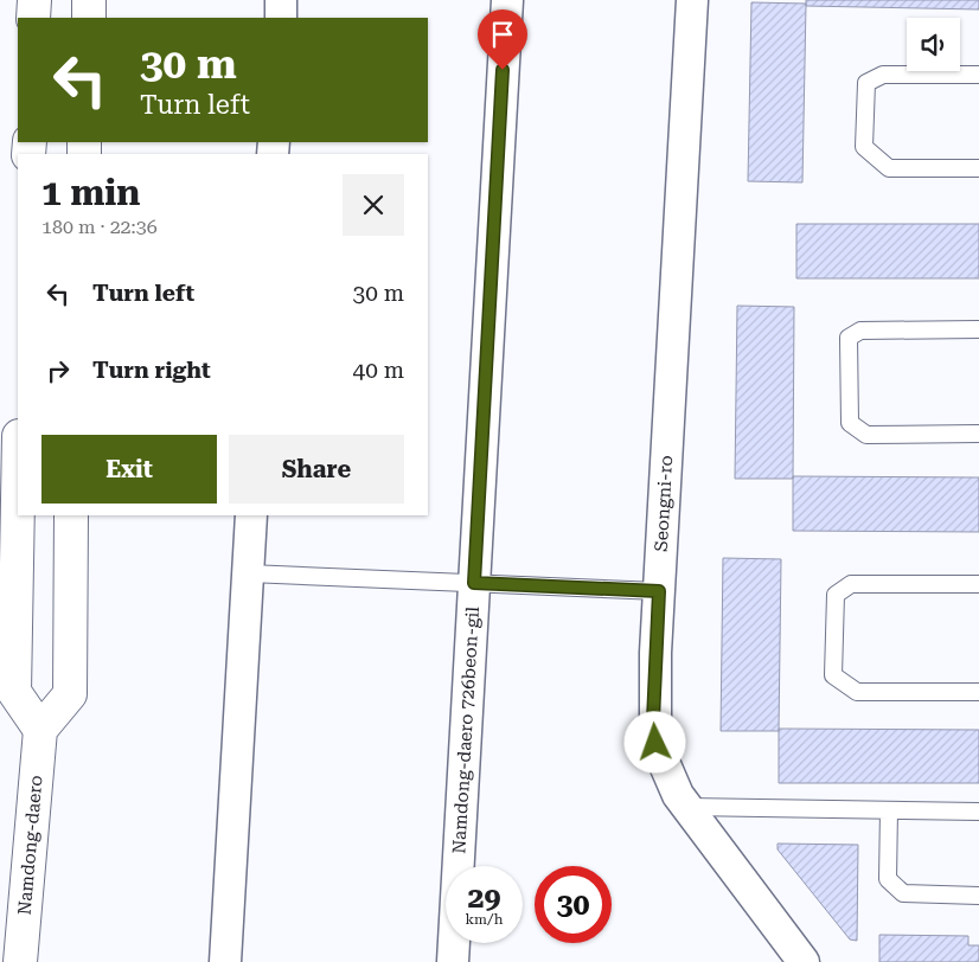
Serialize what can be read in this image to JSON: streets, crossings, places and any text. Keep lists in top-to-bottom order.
{
  "streets": {
    "main road": ["Namdong-daero"],
    "street": ["Seongni-ro", "Namdong-daero 726beon-gil"]
  },
  "page": {
    "turn": ["30 m", "Turn left"],
    "heading": ["1 min", "180 m · 22:36"],
    "list": [
      {
        "name": "Turn left",
        "value": "30 m"
      },
      {
        "name": "Turn right",
        "value": "40 m"
      }
    ],
    "buttons": ["Exit", "Share"],
    "speed": "29 km/h",
    "limit": "30"
  }
}
